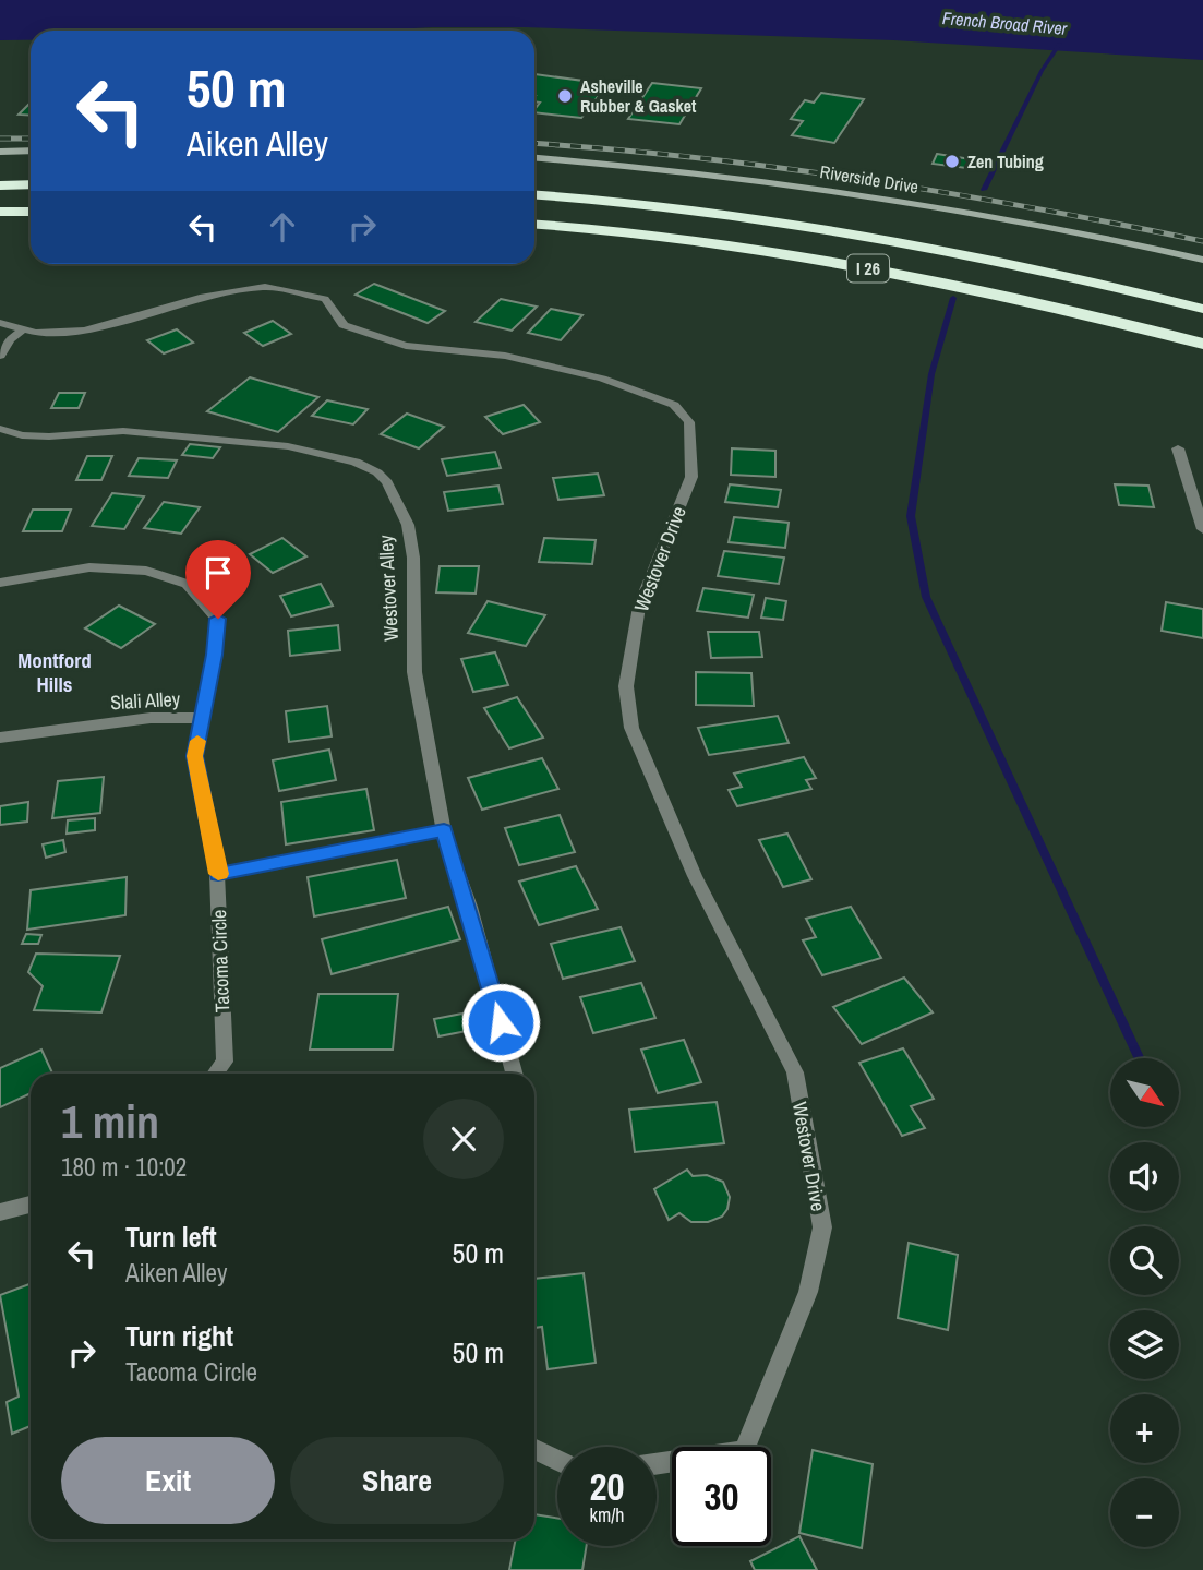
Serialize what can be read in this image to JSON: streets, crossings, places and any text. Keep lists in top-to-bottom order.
{
  "streets": {
    "highway": ["I 26"],
    "main road": ["Riverside Drive"],
    "street": [
      "Westover Drive",
      "Westover Alley",
      "Slali Alley",
      "Tacoma Circle"
    ]
  },
  "crossings": [
    ["Slali Alley", "Tacoma Circle"]
  ],
  "districts": ["Montford Hills"],
  "water": ["French Broad River"],
  "places": ["Asheville Rubber & Gasket", "Zen Tubing"],
  "north": "bottom right",
  "page": {
    "turn": ["50 m", "Aiken Alley"],
    "map_buttons": ["+", "−"],
    "heading": ["1 min", "180 m · 10:02"],
    "list": [
      {
        "name": "Turn left",
        "note": "Aiken Alley",
        "value": "50 m"
      },
      {
        "name": "Turn right",
        "note": "Tacoma Circle",
        "value": "50 m"
      }
    ],
    "buttons": ["Exit", "Share"],
    "speed": "20 km/h",
    "limit": "30"
  }
}
